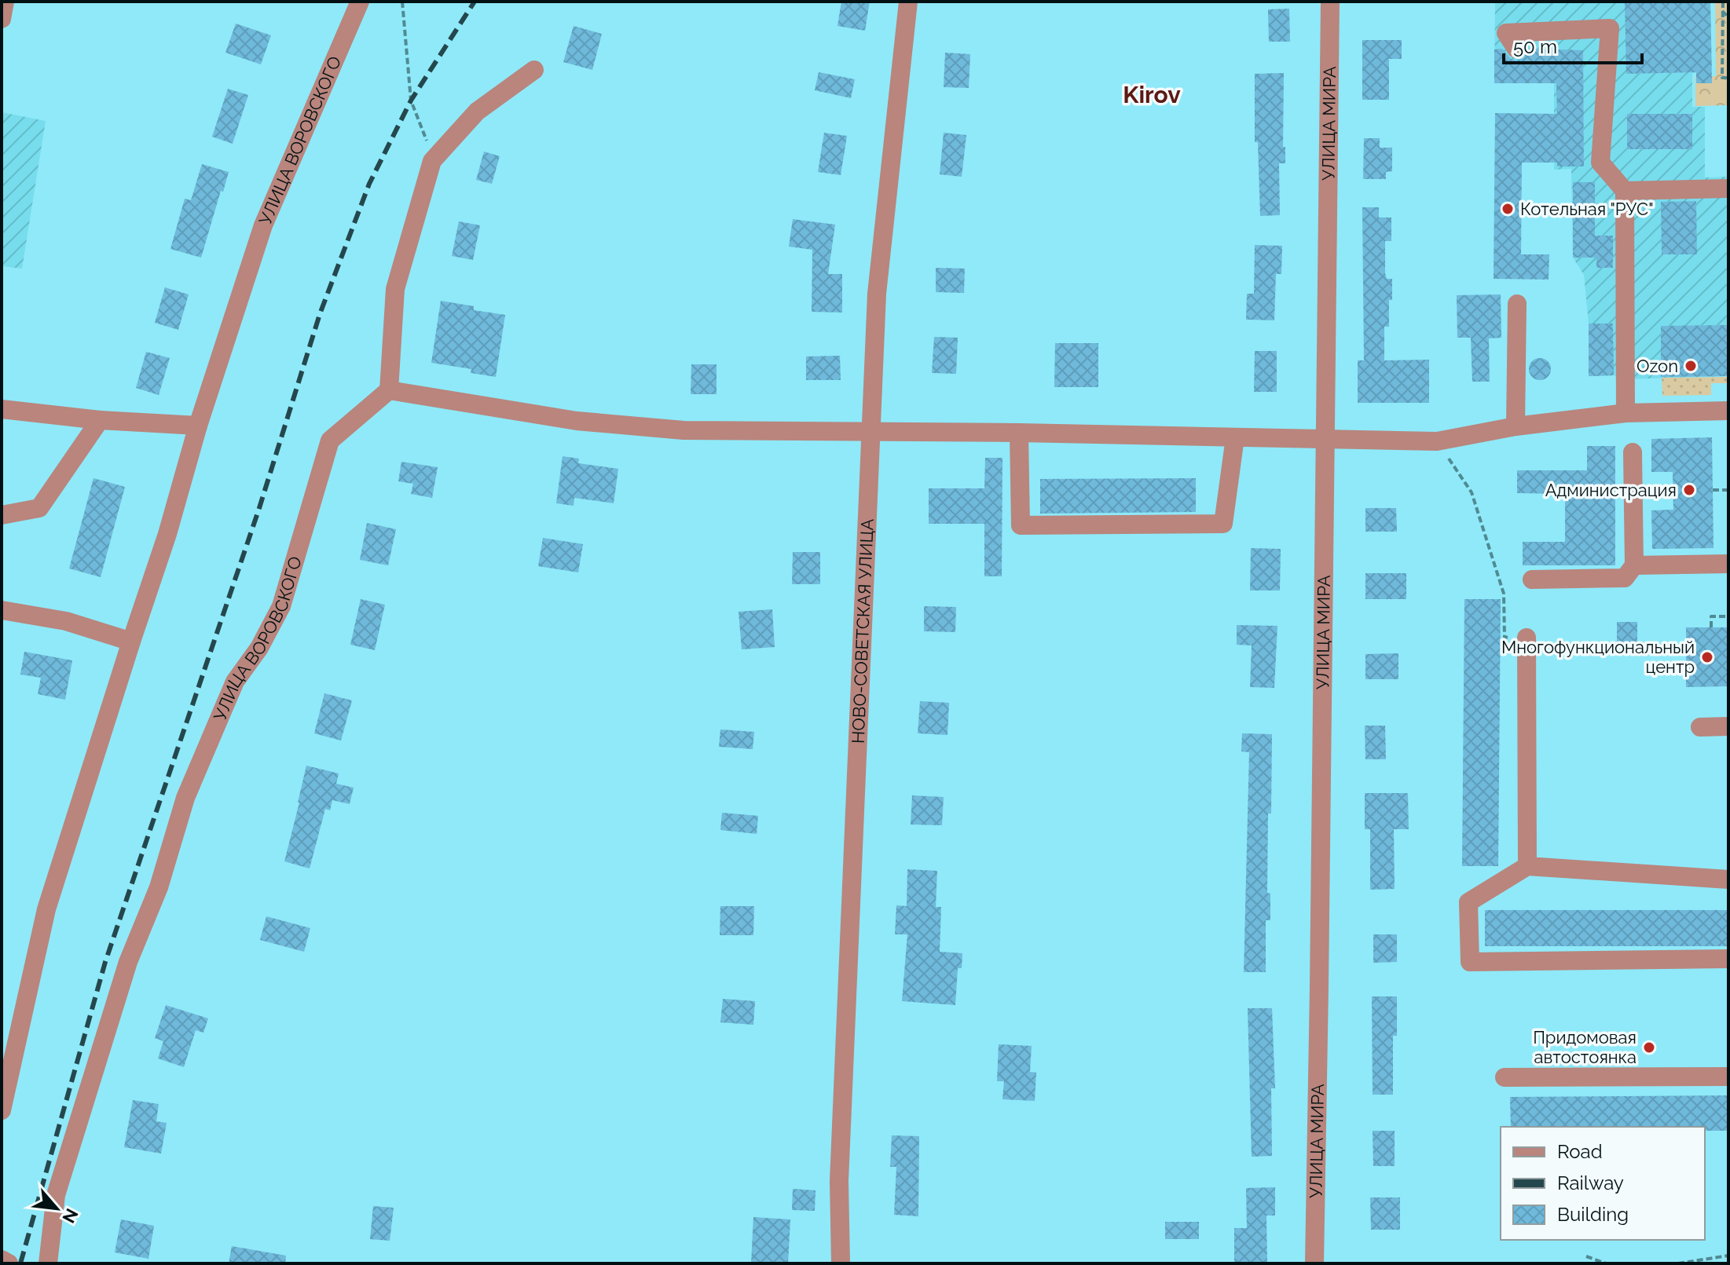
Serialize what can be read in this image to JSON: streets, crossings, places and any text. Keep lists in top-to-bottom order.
{
  "streets": {
    "street": ["УЛИЦА МИРА", "УЛИЦА ВОРОВСКОГО", "НОВО-СОВЕТСКАЯ УЛИЦА"]
  },
  "districts": ["Kirov"],
  "places": [
    "Котельная \"РУС\"",
    "Ozon",
    "Администрация",
    "Многофункциональный центр",
    "Придомовая автостоянка"
  ],
  "legend": ["Road", "Railway", "Building"],
  "scale_bar": "50 m",
  "north": "bottom right"
}
